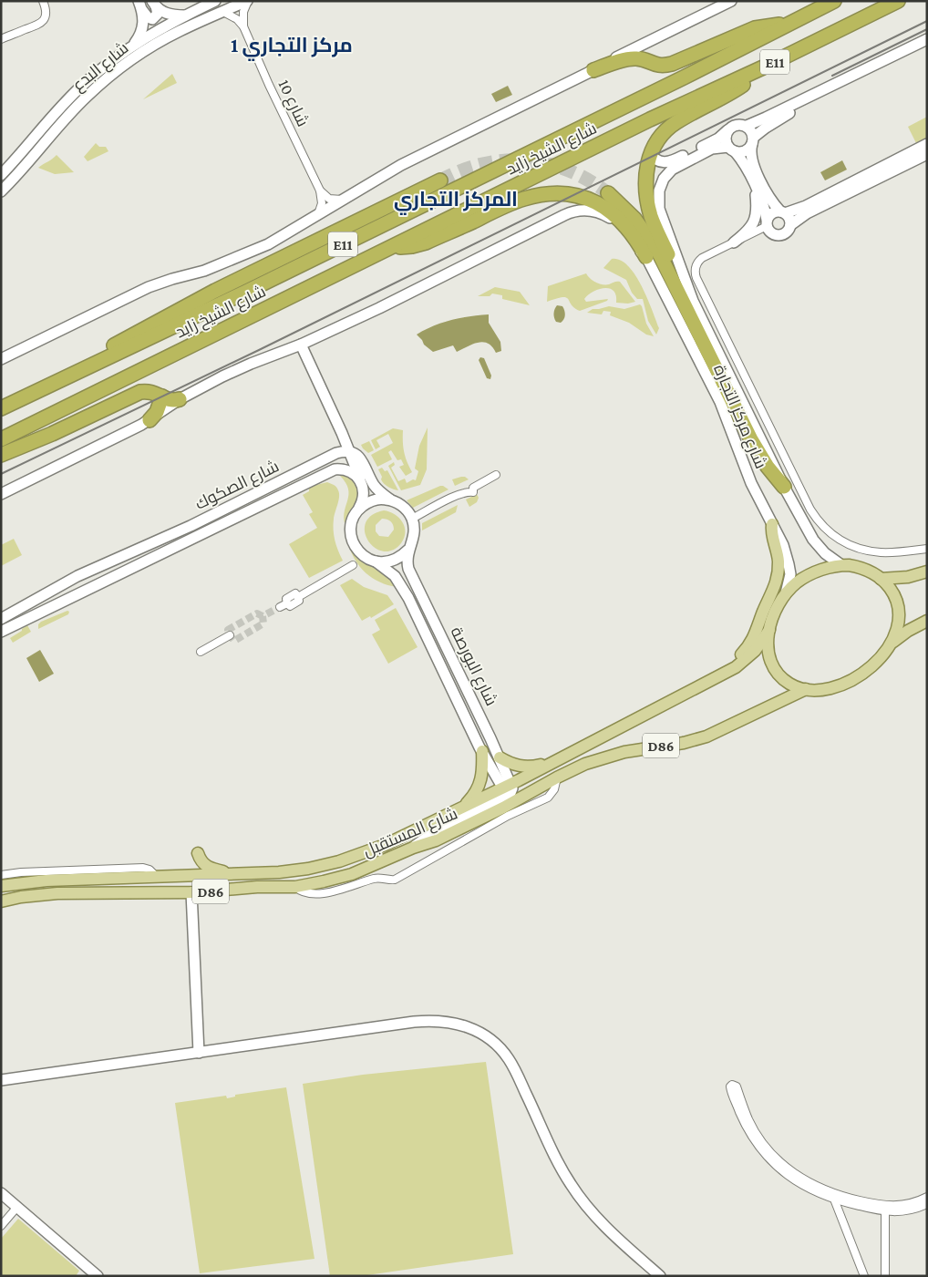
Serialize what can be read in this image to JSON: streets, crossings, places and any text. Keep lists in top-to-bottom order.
{
  "streets": {
    "highway": ["E11", "شارع الشيخ زايد"],
    "main road": ["D86", "شارع المستقبل"],
    "street": [
      "شارع البدع",
      "شارع 10",
      "شارع مركز التجارة",
      "شارع الصكوك",
      "شارع البورصة"
    ]
  },
  "crossings": [
    ["شارع مركز التجارة", "شارع المستقبل"],
    ["شارع البورصة", "شارع المستقبل"]
  ],
  "districts": ["مركز التجاري 1", "المركز التجاري"]
}
